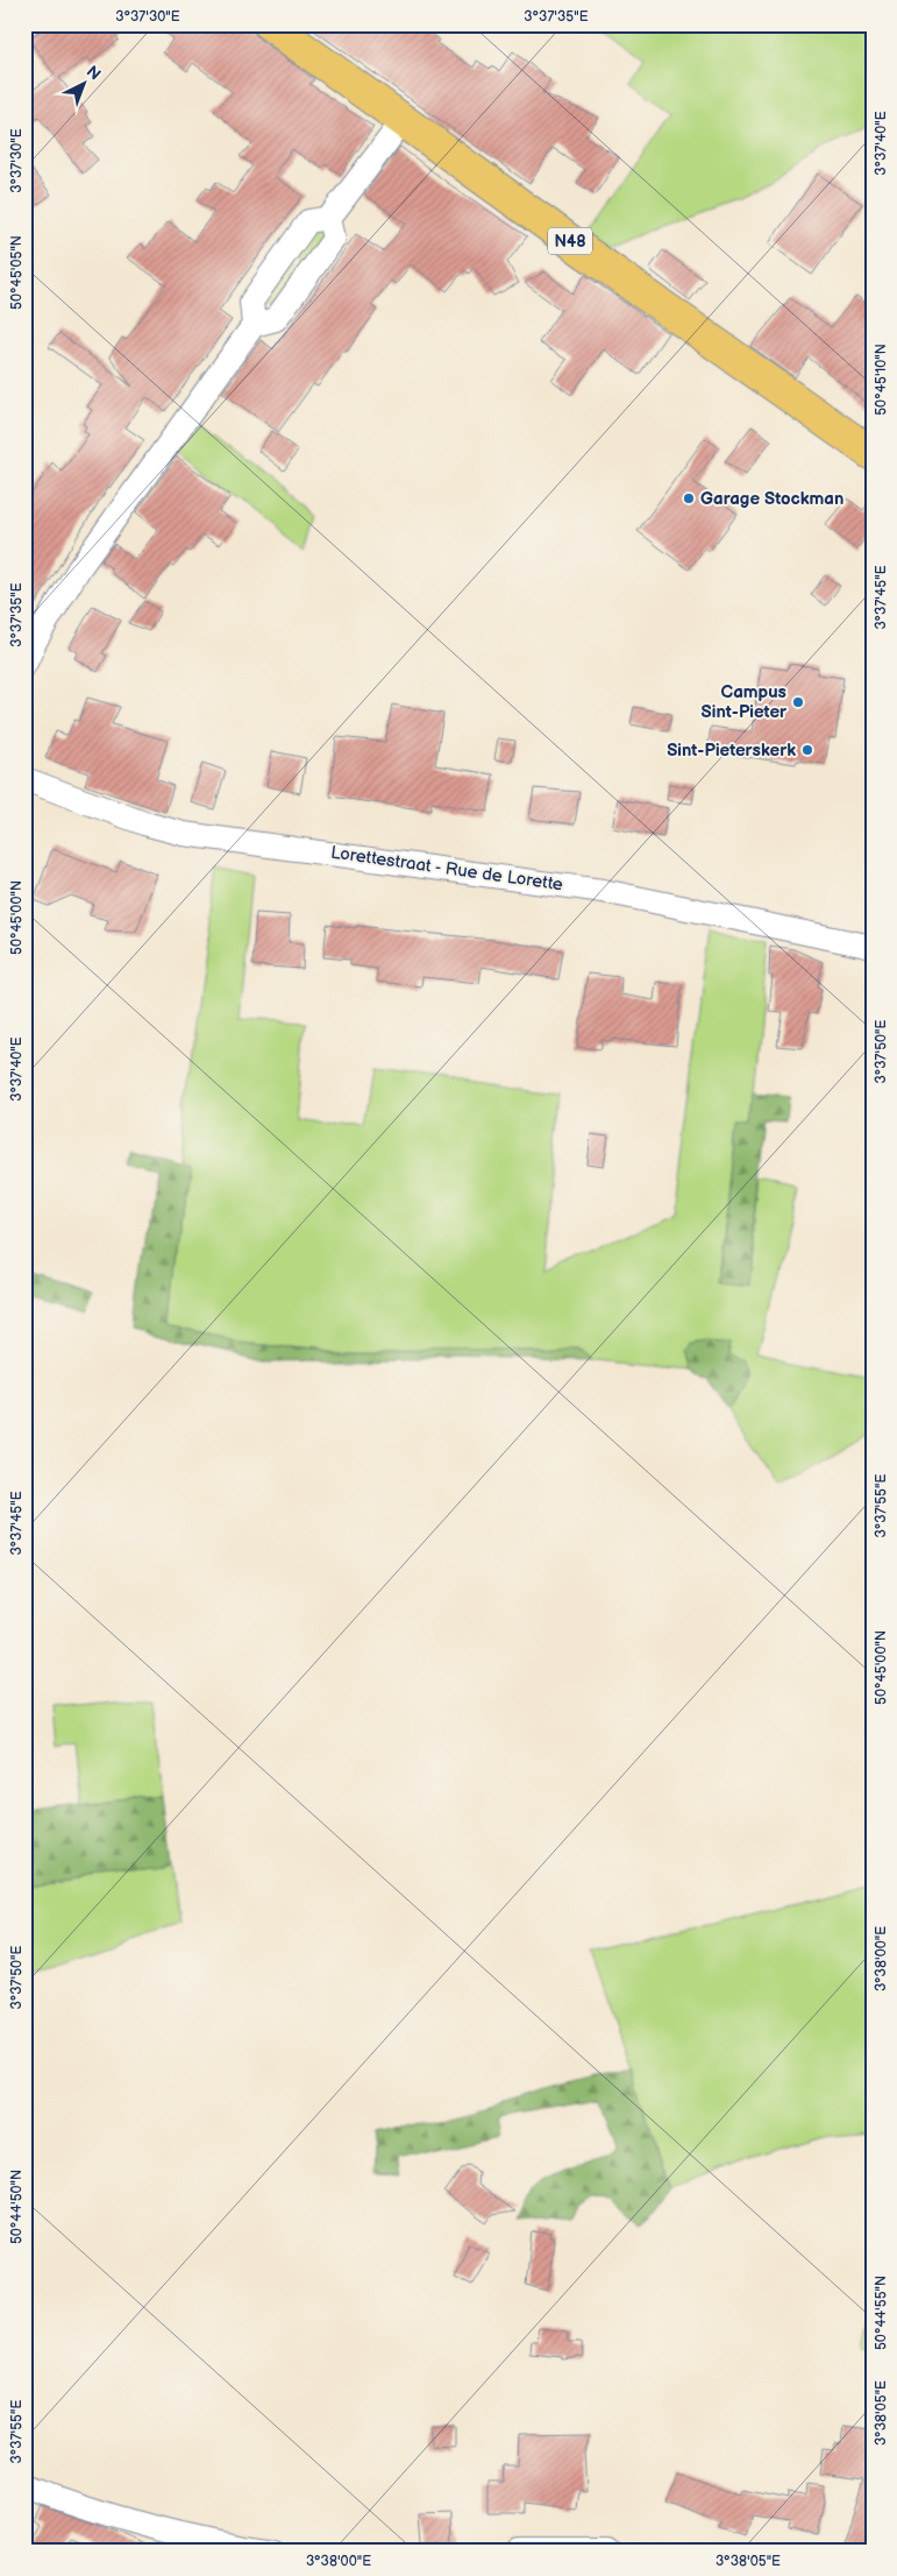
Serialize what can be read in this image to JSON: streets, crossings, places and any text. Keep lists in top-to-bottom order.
{
  "streets": {
    "main road": ["N48"],
    "street": ["Lorettestraat - Rue de Lorette"]
  },
  "places": ["Garage Stockman", "Campus Sint-Pieter", "Sint-Pieterskerk"],
  "north": "top right",
  "coordinates": [
    "3°37'30\"E",
    "3°37'35\"E",
    "3°37'40\"E",
    "50°45'05\"N",
    "50°45'10\"N",
    "3°37'45\"E",
    "50°45'00\"N",
    "3°37'50\"E",
    "3°37'55\"E",
    "3°38'00\"E",
    "50°44'50\"N",
    "50°44'55\"N",
    "3°38'05\"E"
  ]
}
